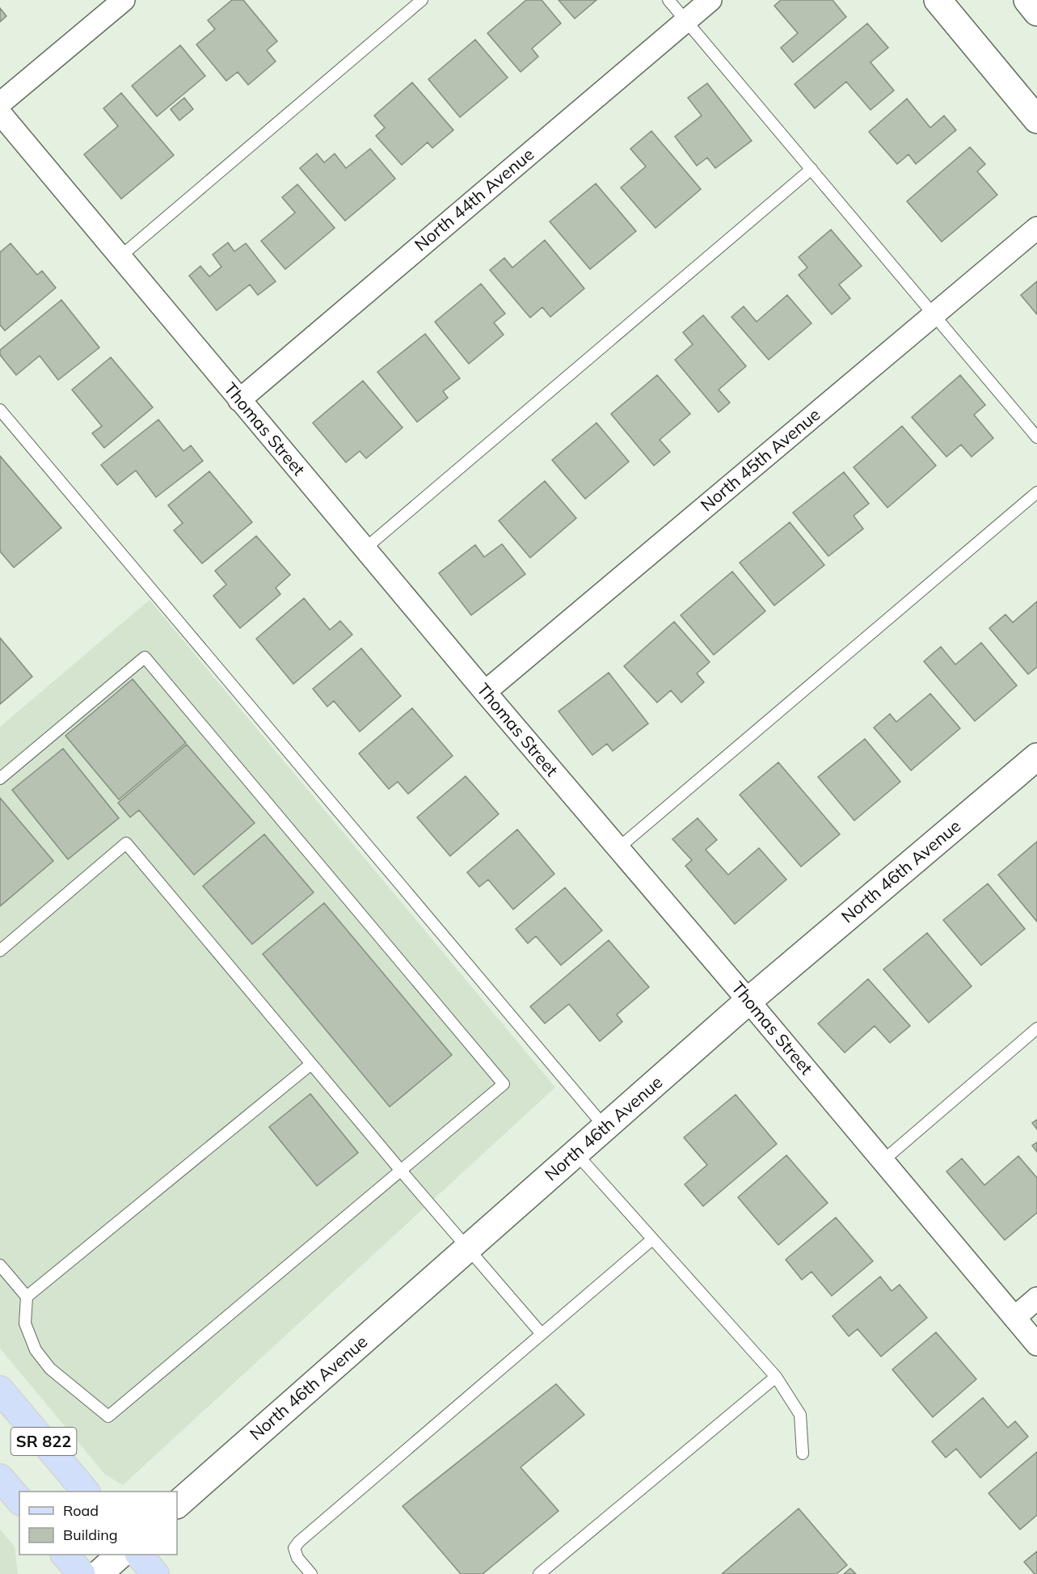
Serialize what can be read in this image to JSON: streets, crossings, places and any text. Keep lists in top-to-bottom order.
{
  "streets": {
    "main road": ["SR 822"],
    "street": [
      "North 44th Avenue",
      "Thomas Street",
      "North 45th Avenue",
      "North 46th Avenue"
    ]
  },
  "crossings": [
    ["North 44th Avenue", "Thomas Street"],
    ["Thomas Street", "North 45th Avenue"],
    ["Thomas Street", "North 46th Avenue"]
  ],
  "legend": ["Road", "Building"]
}
